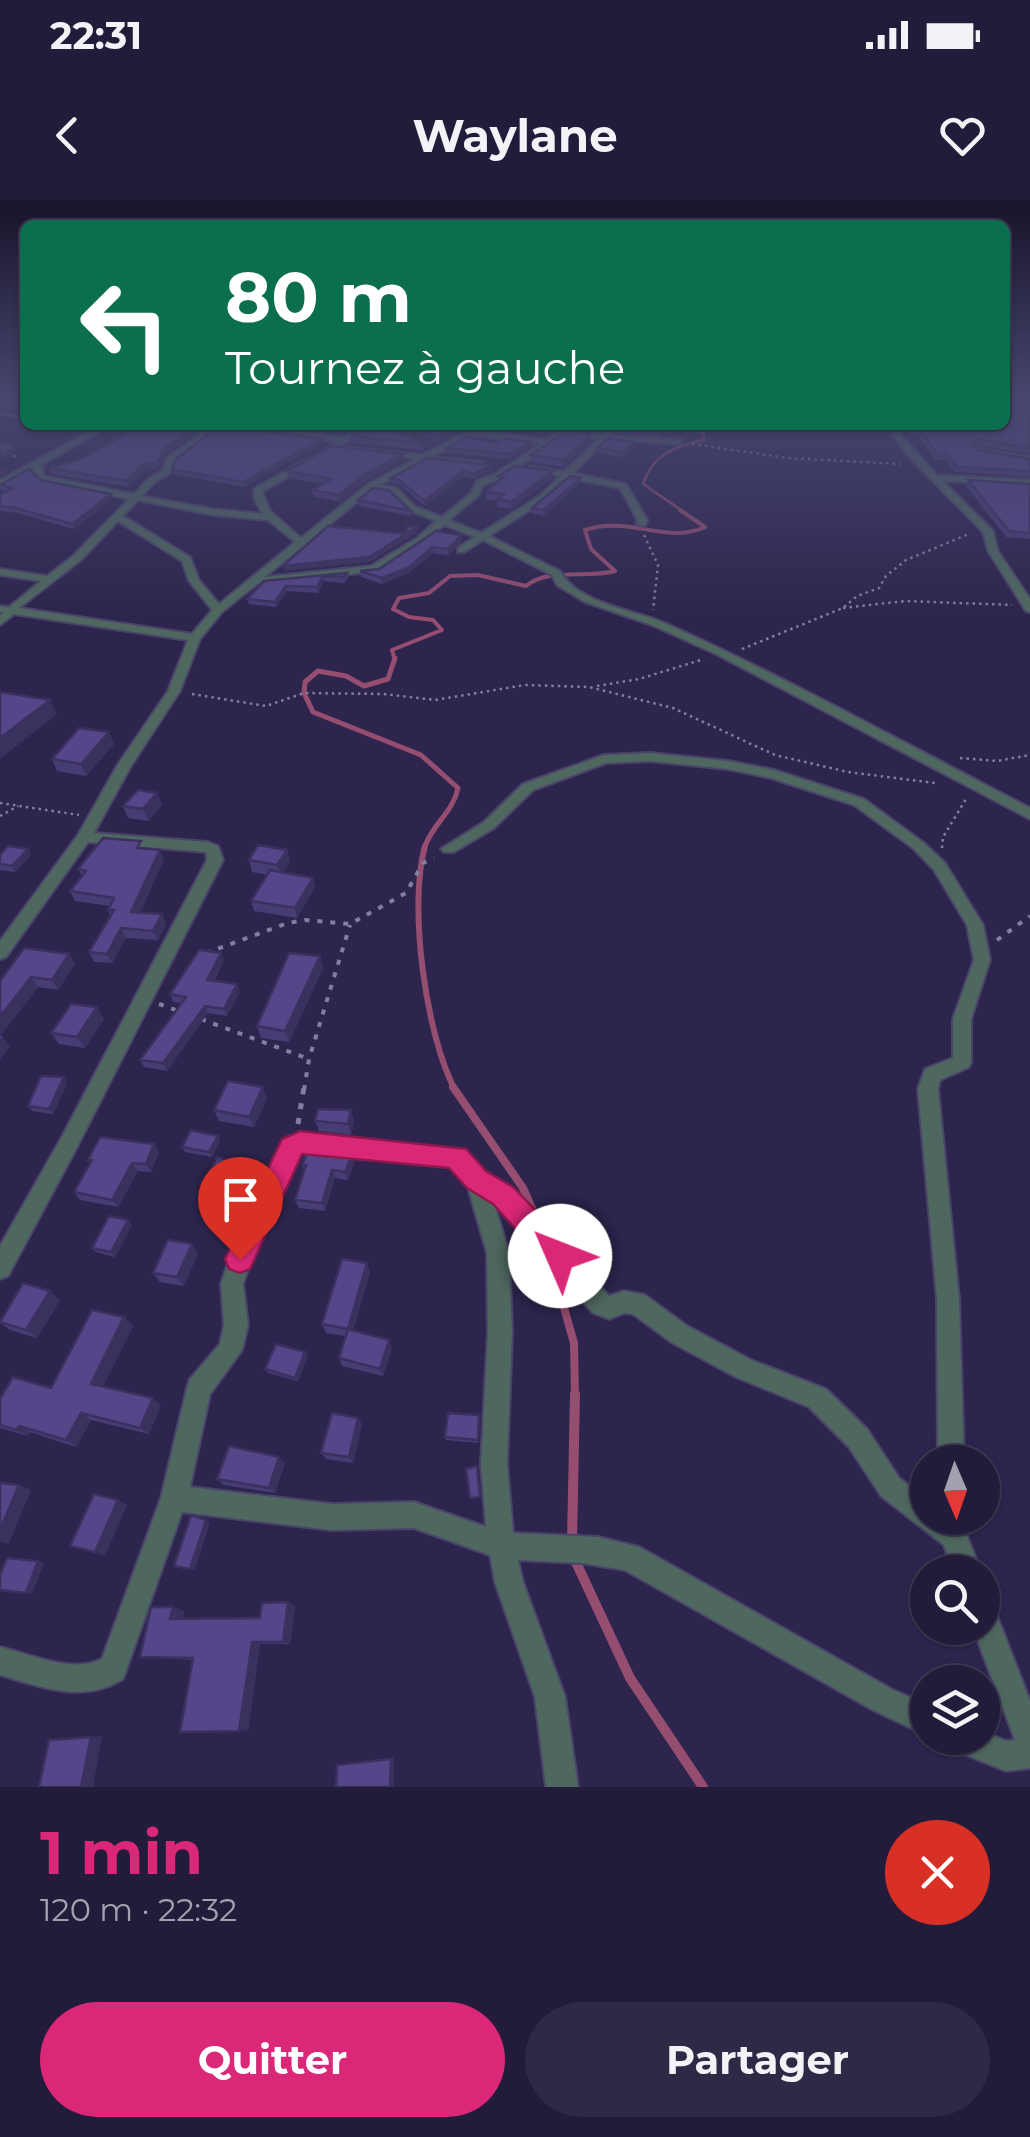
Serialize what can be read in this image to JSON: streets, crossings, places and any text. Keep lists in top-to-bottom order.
{
  "north": "bottom",
  "page": {
    "status": "22:31",
    "header": "Waylane",
    "turn": ["80 m", "Tournez à gauche"],
    "heading": ["1 min", "120 m · 22:32"],
    "buttons": ["Quitter", "Partager"]
  }
}
